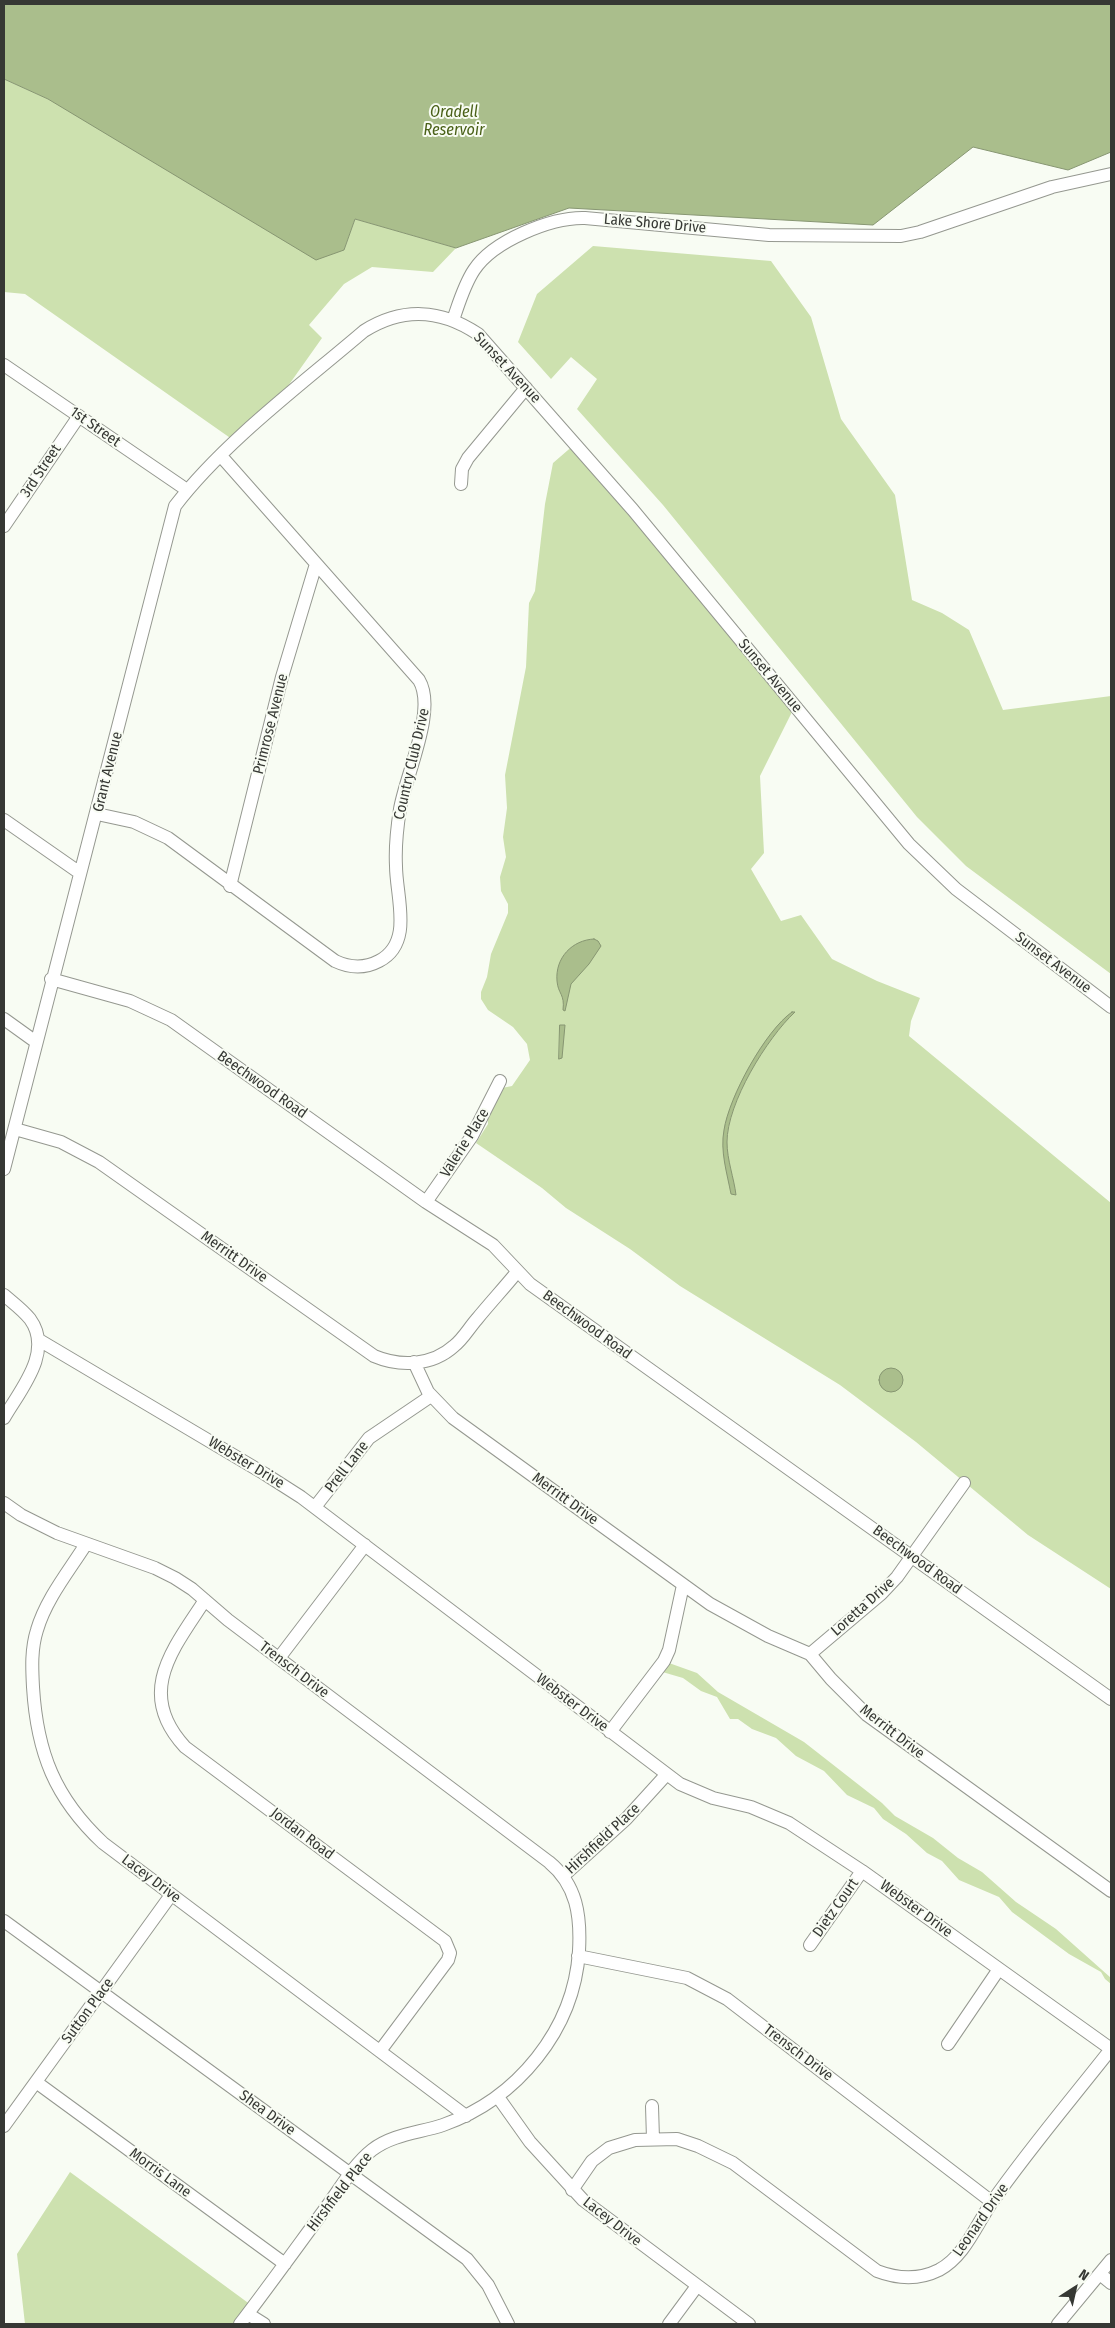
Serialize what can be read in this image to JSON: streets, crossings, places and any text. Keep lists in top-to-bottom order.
{
  "streets": {
    "street": [
      "Lake Shore Drive",
      "Sunset Avenue",
      "1st Street",
      "3rd Street",
      "Primrose Avenue",
      "Country Club Drive",
      "Grant Avenue",
      "Beechwood Road",
      "Valerie Place",
      "Merritt Drive",
      "Webster Drive",
      "Prell Lane",
      "Loretta Drive",
      "Trensch Drive",
      "Jordan Road",
      "Hirshfield Place",
      "Lacey Drive",
      "Dietz Court",
      "Sutton Place",
      "Shea Drive",
      "Morris Lane",
      "Leonard Drive"
    ]
  },
  "crossings": [
    ["Lake Shore Drive", "Sunset Avenue"],
    ["Lake Shore Drive", "Grant Avenue"],
    ["Sunset Avenue", "Grant Avenue"],
    ["1st Street", "3rd Street"],
    ["1st Street", "Grant Avenue"],
    ["Primrose Avenue", "Country Club Drive"],
    ["Country Club Drive", "Grant Avenue"],
    ["Grant Avenue", "Beechwood Road"],
    ["Grant Avenue", "Merritt Drive"],
    ["Beechwood Road", "Valerie Place"],
    ["Beechwood Road", "Loretta Drive"],
    ["Merritt Drive", "Prell Lane"],
    ["Merritt Drive", "Loretta Drive"],
    ["Webster Drive", "Prell Lane"],
    ["Webster Drive", "Hirshfield Place"],
    ["Webster Drive", "Dietz Court"],
    ["Webster Drive", "Leonard Drive"],
    ["Trensch Drive", "Jordan Road"],
    ["Trensch Drive", "Hirshfield Place"],
    ["Trensch Drive", "Lacey Drive"],
    ["Trensch Drive", "Leonard Drive"],
    ["Jordan Road", "Lacey Drive"],
    ["Hirshfield Place", "Lacey Drive"],
    ["Hirshfield Place", "Shea Drive"],
    ["Hirshfield Place", "Morris Lane"],
    ["Lacey Drive", "Sutton Place"],
    ["Lacey Drive", "Leonard Drive"],
    ["Sutton Place", "Shea Drive"],
    ["Sutton Place", "Morris Lane"]
  ],
  "water": ["Oradell Reservoir"],
  "north": "top right"
}
